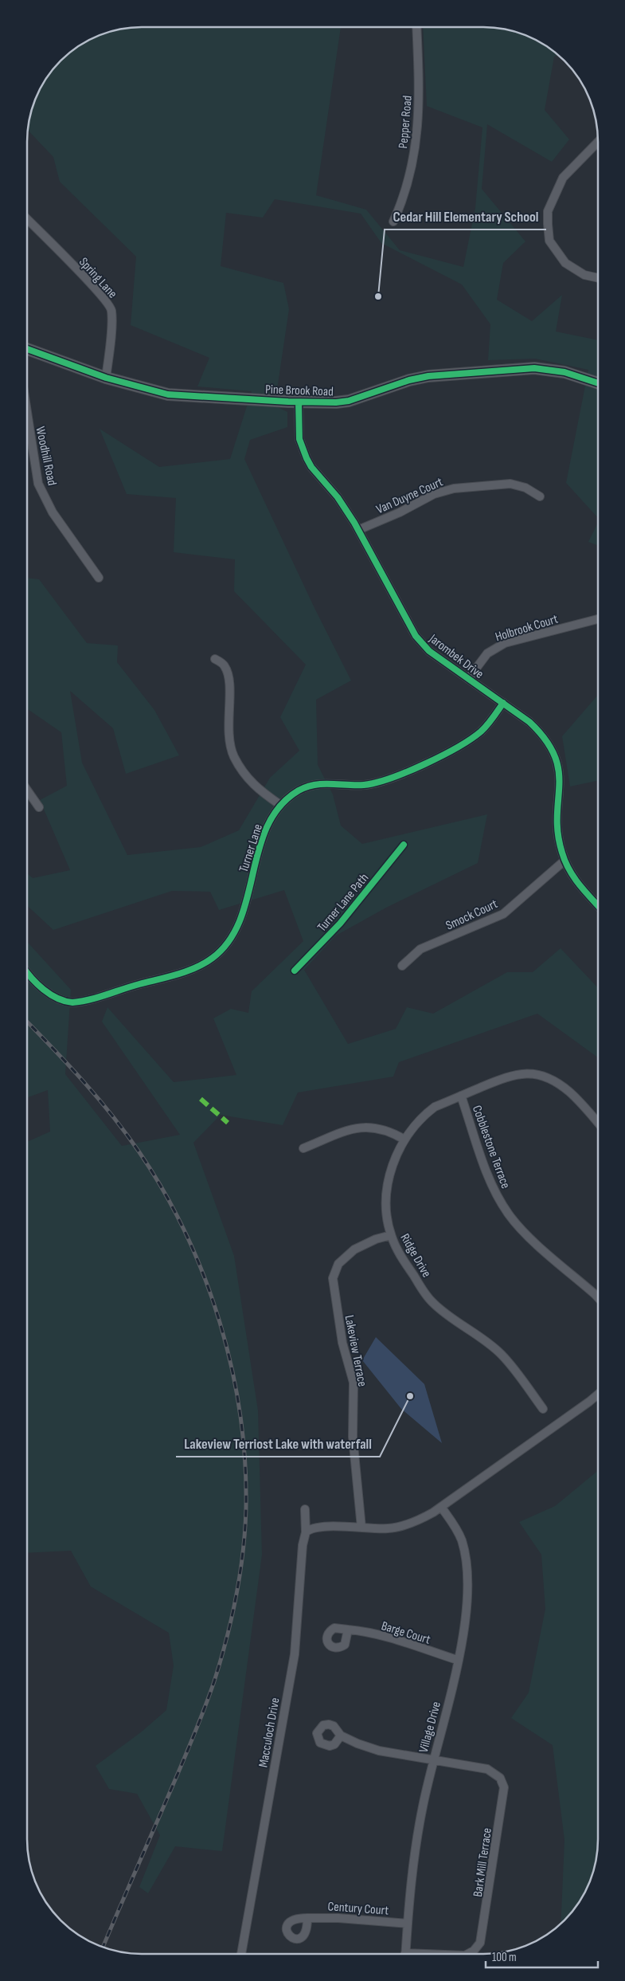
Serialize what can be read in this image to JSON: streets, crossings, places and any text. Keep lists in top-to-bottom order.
{
  "streets": {
    "street": [
      "Pepper Road",
      "Spring Lane",
      "Pine Brook Road",
      "Woodhill Road",
      "Van Duyne Court",
      "Holbrook Court",
      "Jarombek Drive",
      "Turner Lane",
      "Smock Court",
      "Cobblestone Terrace",
      "Ridge Drive",
      "Lakeview Terrace",
      "Barge Court",
      "Village Drive",
      "Macculoch Drive",
      "Bark Mill Terrace",
      "Century Court"
    ],
    "cycle path": ["Turner Lane Path"]
  },
  "crossings": [
    ["Spring Lane", "Pine Brook Road"],
    ["Pine Brook Road", "Jarombek Drive"],
    ["Van Duyne Court", "Jarombek Drive"],
    ["Holbrook Court", "Jarombek Drive"],
    ["Jarombek Drive", "Turner Lane"],
    ["Jarombek Drive", "Smock Court"],
    ["Cobblestone Terrace", "Ridge Drive"],
    ["Ridge Drive", "Lakeview Terrace"],
    ["Barge Court", "Village Drive"],
    ["Village Drive", "Bark Mill Terrace"],
    ["Village Drive", "Century Court"]
  ],
  "places": ["Cedar Hill Elementary School", "Lakeview Terriost Lake with waterfall"],
  "scale_bar": "100 m"
}
